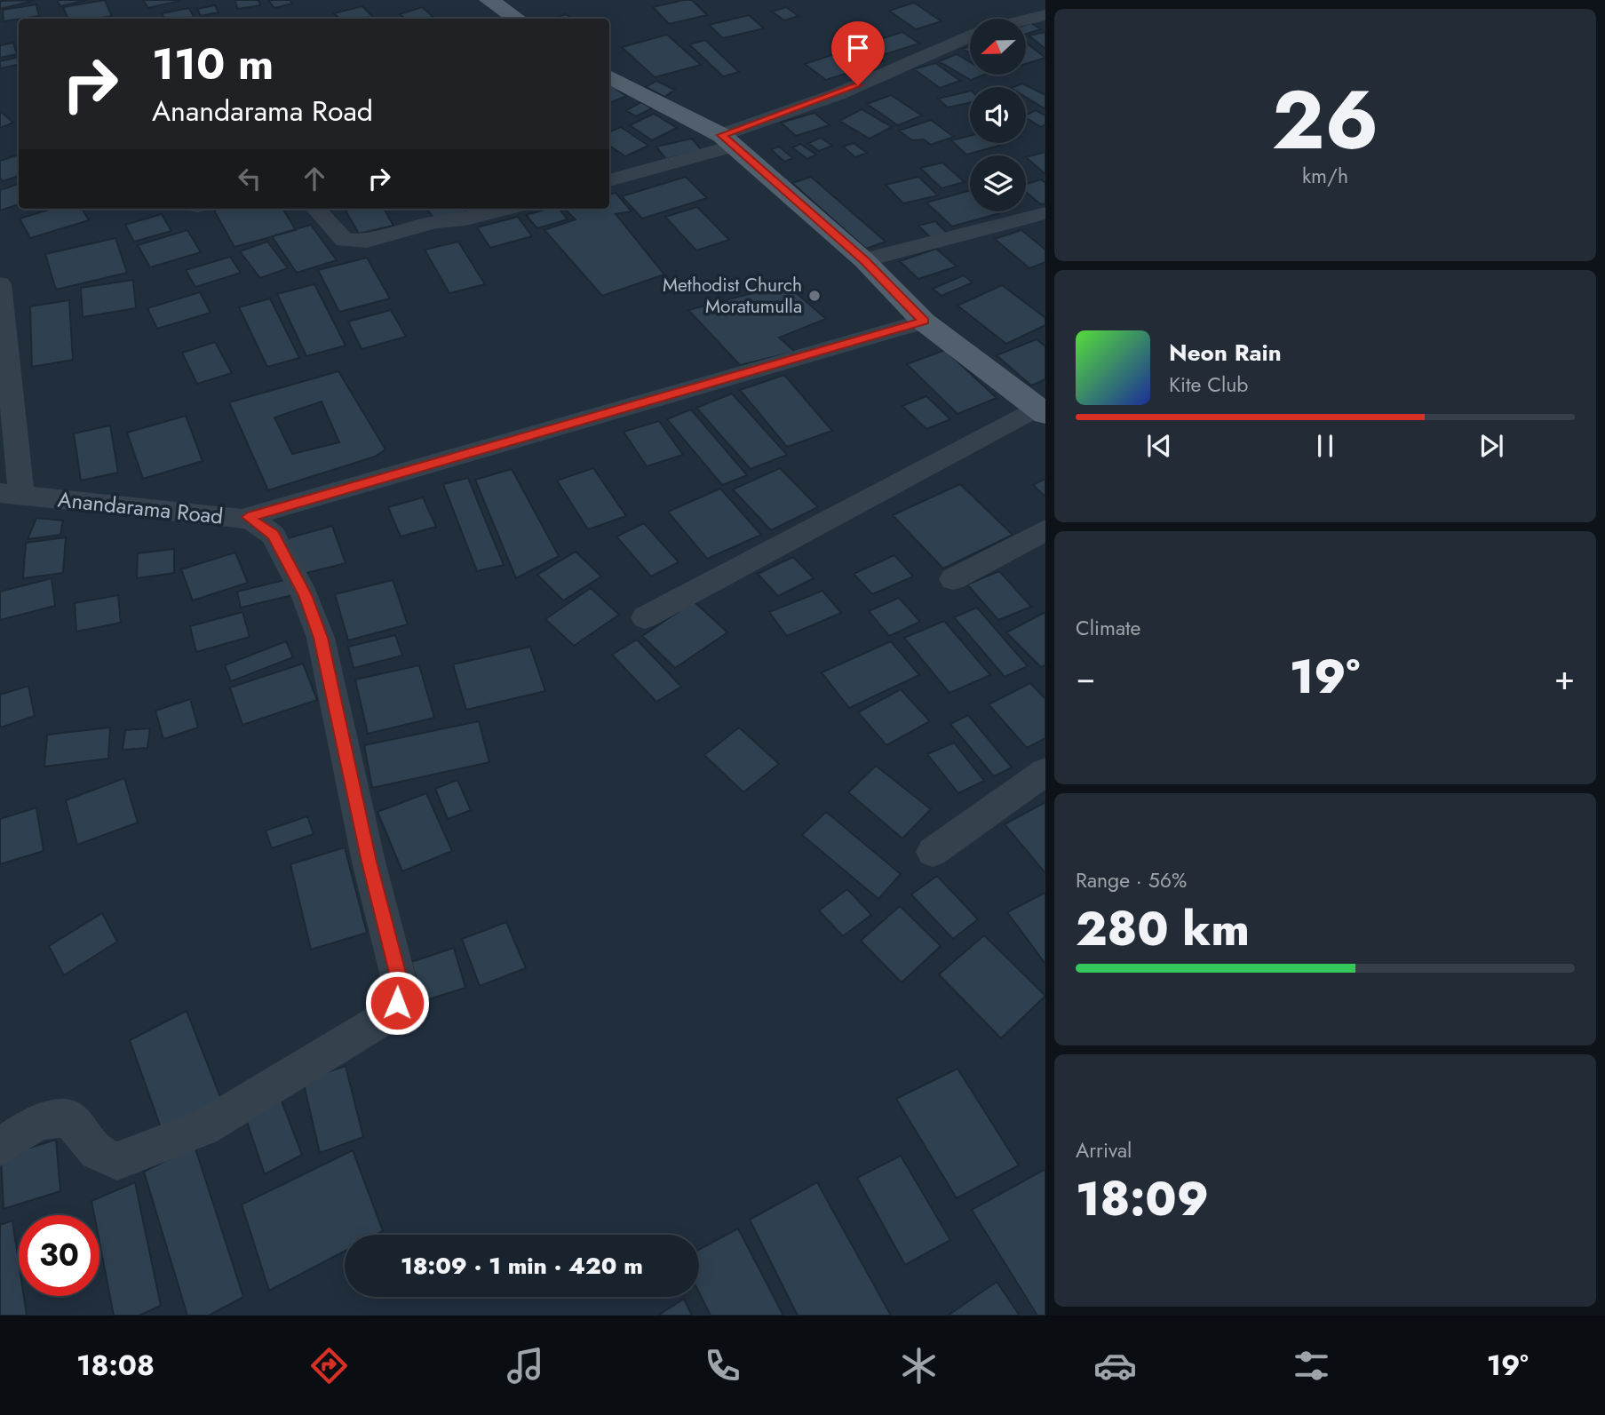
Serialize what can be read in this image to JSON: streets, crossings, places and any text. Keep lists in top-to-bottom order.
{
  "streets": {
    "street": ["Anandarama Road"]
  },
  "places": ["Methodist Church Moratumulla"],
  "north": "left",
  "page": {
    "tile": [
      ["26", "km/h"],
      "Climate",
      ["Range · 56%", "280 km"],
      ["Arrival", "18:09"]
    ],
    "turn": ["110 m", "Anandarama Road"],
    "song": ["Neon Rain", "Kite Club"],
    "heat": ["−", "19°", "+"],
    "limit": "30",
    "trip": "18:09 · 1 min · 420 m",
    "tabs": ["18:08", "19°"]
  }
}
